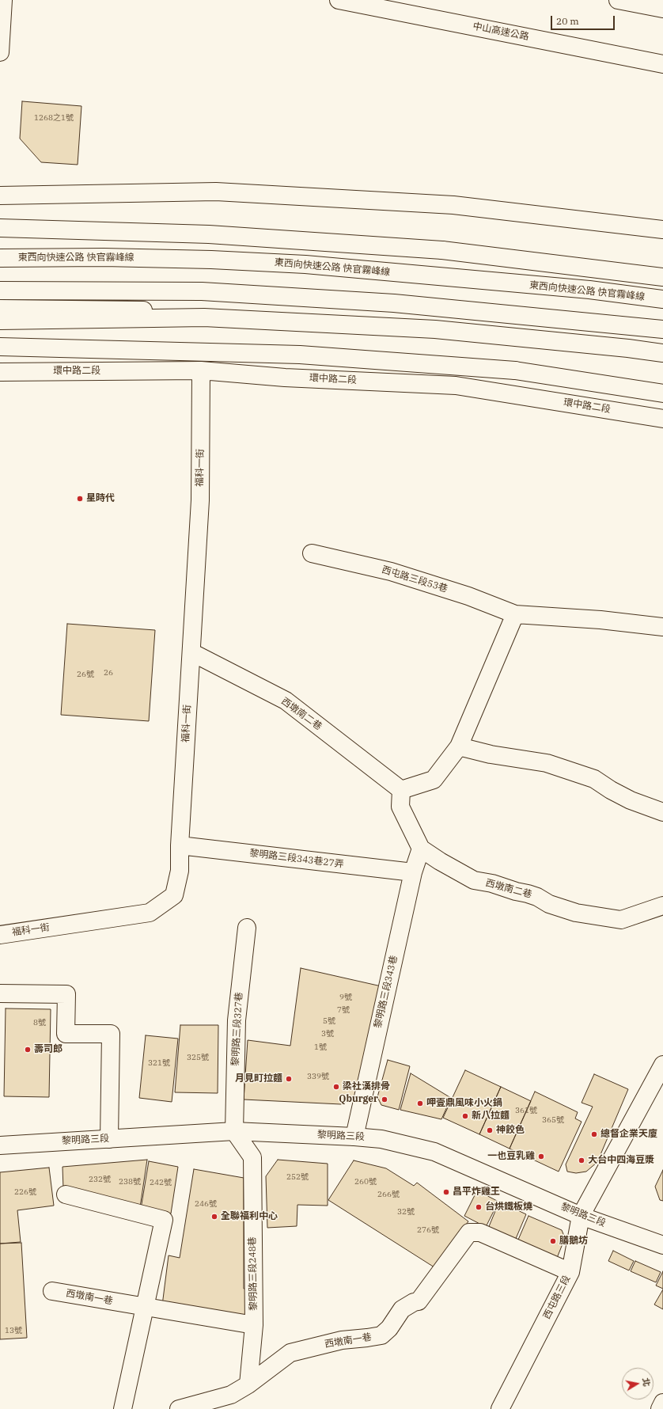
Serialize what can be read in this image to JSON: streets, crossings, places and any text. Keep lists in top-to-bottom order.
{
  "streets": {
    "main road": [
      "中山高速公路",
      "東西向快速公路 快官霧峰線",
      "環中路二段",
      "福科一街",
      "西屯路三段53巷",
      "西墩南二巷",
      "黎明路三段343巷27弄",
      "黎明路三段343巷",
      "黎明路三段327巷",
      "黎明路三段",
      "黎明路三段248巷",
      "西墩南一巷",
      "西屯路三段"
    ]
  },
  "crossings": [
    ["環中路二段", "福科一街"],
    ["福科一街", "西墩南二巷"],
    ["福科一街", "黎明路三段343巷27弄"],
    ["西墩南二巷", "黎明路三段343巷"],
    ["黎明路三段343巷27弄", "黎明路三段343巷"],
    ["黎明路三段343巷", "黎明路三段"],
    ["黎明路三段327巷", "黎明路三段"],
    ["黎明路三段327巷", "黎明路三段248巷"],
    ["黎明路三段", "黎明路三段248巷"],
    ["黎明路三段", "西屯路三段"],
    ["黎明路三段248巷", "西墩南一巷"],
    ["西墩南一巷", "西屯路三段"]
  ],
  "places": [
    "星時代",
    "壽司郎",
    "月見町拉麵",
    "梁社漢排骨",
    "Qburger",
    "呷壹鼎風味小火鍋",
    "新八拉麵",
    "神餃色",
    "總督企業天廈",
    "一也豆乳雞",
    "大台中四海豆漿",
    "昌平炸雞王",
    "台烘鐵板燒",
    "全聯福利中心",
    "膳鵝坊"
  ],
  "house_numbers": [
    "1268之1號",
    "26",
    "26號",
    "9號",
    "7號",
    "5號",
    "8號",
    "3號",
    "1號",
    "325號",
    "321號",
    "339號",
    "361號",
    "365號",
    "252號",
    "232號",
    "238號",
    "260號",
    "242號",
    "226號",
    "266號",
    "246號",
    "32號",
    "276號",
    "13號"
  ],
  "scale_bar": "20 m",
  "north": "right"
}
